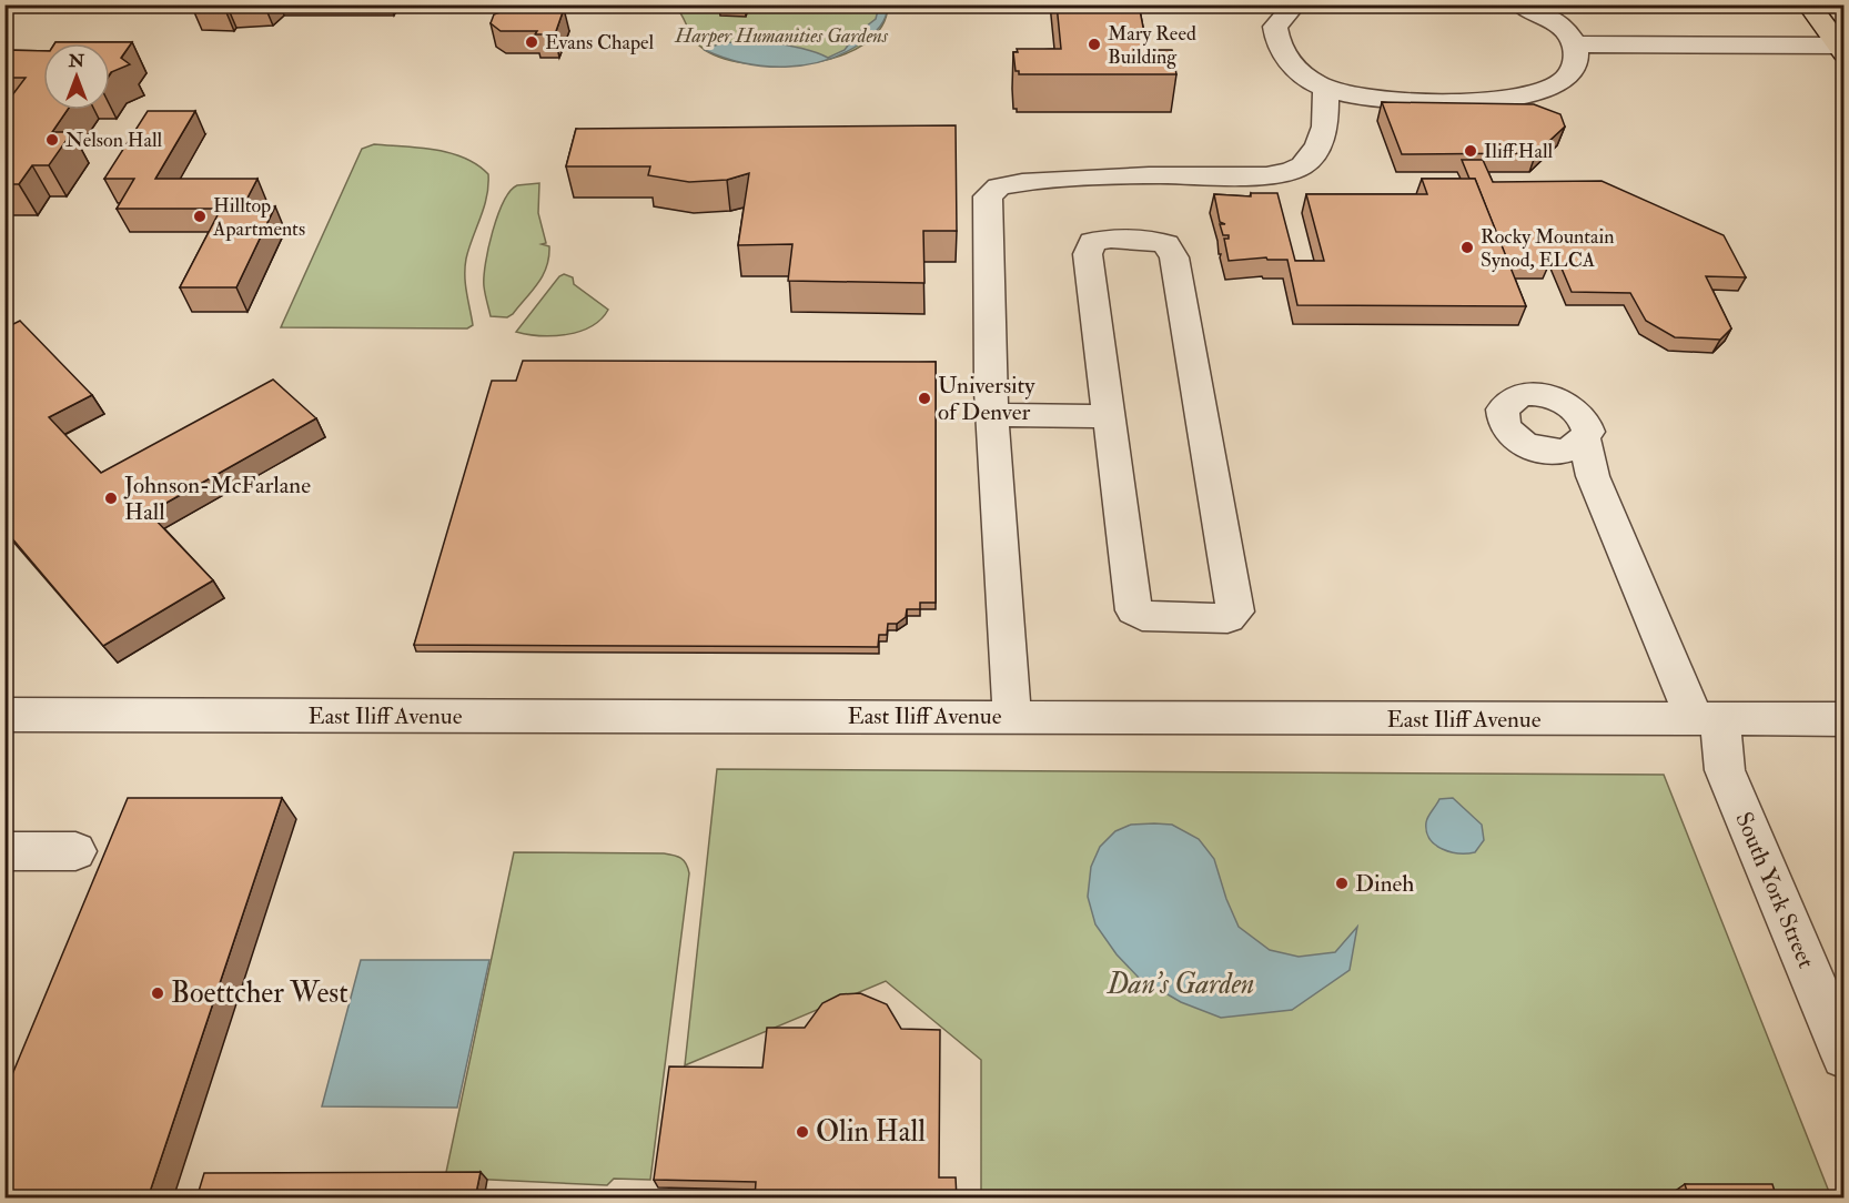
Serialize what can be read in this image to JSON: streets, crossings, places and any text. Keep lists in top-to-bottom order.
{
  "streets": {
    "street": ["East Iliff Avenue", "South York Street"]
  },
  "crossings": [
    ["East Iliff Avenue", "South York Street"]
  ],
  "parks": ["Harper Humanities Gardens", "Dan's Garden"],
  "places": [
    "Evans Chapel",
    "Mary Reed Building",
    "Nelson Hall",
    "Iliff Hall",
    "Hilltop Apartments",
    "Rocky Mountain Synod, ELCA",
    "University of Denver",
    "Johnson-McFarlane Hall",
    "Dineh",
    "Boettcher West",
    "Olin Hall"
  ],
  "north": "top"
}
